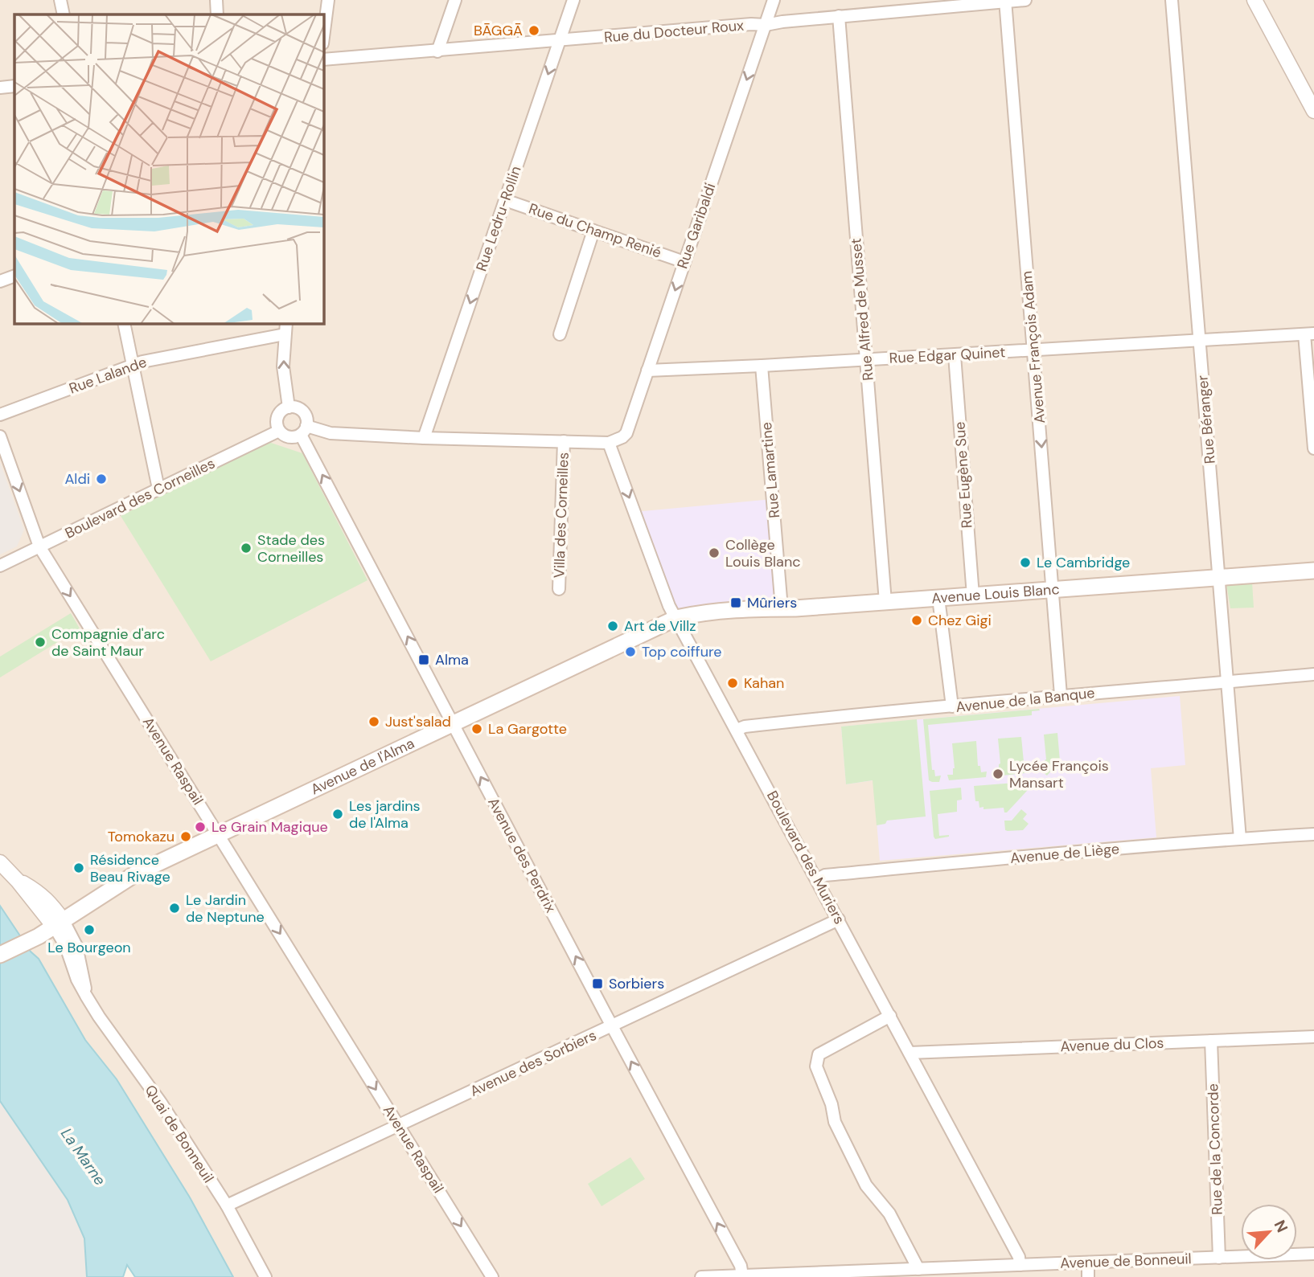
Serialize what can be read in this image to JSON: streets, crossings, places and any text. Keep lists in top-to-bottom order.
{
  "streets": {
    "main road": ["Avenue Louis Blanc", "Avenue de l'Alma"],
    "street": [
      "Rue du Docteur Roux",
      "Rue Ledru-Rollin",
      "Rue Garibaldi",
      "Rue du Champ Renié",
      "Rue Alfred de Musset",
      "Avenue François Adam",
      "Rue Edgar Quinet",
      "Rue Lalande",
      "Rue Béranger",
      "Rue Lamartine",
      "Rue Eugène Sue",
      "Boulevard des Corneilles",
      "Villa des Corneilles",
      "Avenue de la Banque",
      "Avenue Raspail",
      "Avenue de Liège",
      "Avenue des Perdrix",
      "Boulevard des Muriers",
      "Avenue du Clos",
      "Avenue des Sorbiers",
      "Quai de Bonneuil",
      "Rue de la Concorde",
      "Avenue de Bonneuil"
    ]
  },
  "crossings": [
    ["Rue du Docteur Roux", "Rue Ledru-Rollin"],
    ["Rue du Docteur Roux", "Rue Garibaldi"],
    ["Rue du Docteur Roux", "Rue Alfred de Musset"],
    ["Rue du Docteur Roux", "Avenue François Adam"],
    ["Rue Ledru-Rollin", "Rue du Champ Renié"],
    ["Rue Garibaldi", "Rue du Champ Renié"],
    ["Rue Garibaldi", "Rue Edgar Quinet"],
    ["Rue Garibaldi", "Boulevard des Muriers"],
    ["Rue Alfred de Musset", "Rue Edgar Quinet"],
    ["Rue Alfred de Musset", "Avenue Louis Blanc"],
    ["Avenue François Adam", "Rue Edgar Quinet"],
    ["Avenue François Adam", "Avenue Louis Blanc"],
    ["Avenue François Adam", "Avenue de la Banque"],
    ["Rue Edgar Quinet", "Rue Béranger"],
    ["Rue Edgar Quinet", "Rue Lamartine"],
    ["Rue Edgar Quinet", "Rue Eugène Sue"],
    ["Rue Béranger", "Avenue Louis Blanc"],
    ["Rue Béranger", "Avenue de la Banque"],
    ["Rue Béranger", "Avenue de Liège"],
    ["Rue Lamartine", "Avenue Louis Blanc"],
    ["Rue Eugène Sue", "Avenue Louis Blanc"],
    ["Boulevard des Corneilles", "Avenue Raspail"],
    ["Boulevard des Corneilles", "Avenue des Perdrix"],
    ["Avenue Louis Blanc", "Avenue de l'Alma"],
    ["Avenue Louis Blanc", "Boulevard des Muriers"],
    ["Avenue de la Banque", "Boulevard des Muriers"],
    ["Avenue Raspail", "Avenue de l'Alma"],
    ["Avenue Raspail", "Avenue des Sorbiers"],
    ["Avenue de l'Alma", "Avenue des Perdrix"],
    ["Avenue de l'Alma", "Boulevard des Muriers"],
    ["Avenue de l'Alma", "Quai de Bonneuil"],
    ["Avenue de Liège", "Boulevard des Muriers"],
    ["Avenue des Perdrix", "Avenue des Sorbiers"],
    ["Avenue des Perdrix", "Avenue de Bonneuil"],
    ["Boulevard des Muriers", "Avenue du Clos"],
    ["Boulevard des Muriers", "Avenue des Sorbiers"],
    ["Boulevard des Muriers", "Avenue de Bonneuil"],
    ["Avenue du Clos", "Rue de la Concorde"],
    ["Avenue des Sorbiers", "Quai de Bonneuil"],
    ["Rue de la Concorde", "Avenue de Bonneuil"]
  ],
  "one_way": [
    "Rue Ledru-Rollin",
    "Rue Garibaldi",
    "Avenue Raspail",
    "Avenue des Perdrix"
  ],
  "water": ["La Marne"],
  "places": {
    "other": [
      "BĀGGĀ",
      "Aldi",
      "Stade des Corneilles",
      "Collège Louis Blanc",
      "Le Cambridge",
      "Chez Gigi",
      "Art de Villz",
      "Compagnie d'arc de Saint Maur",
      "Top coiffure",
      "Kahan",
      "Just'salad",
      "La Gargotte",
      "Lycée François Mansart",
      "Les jardins de l'Alma",
      "Le Grain Magique",
      "Tomokazu",
      "Résidence Beau Rivage",
      "Le Jardin de Neptune",
      "Le Bourgeon"
    ],
    "transit": ["Mûriers", "Alma", "Sorbiers"]
  },
  "north": "top right"
}
